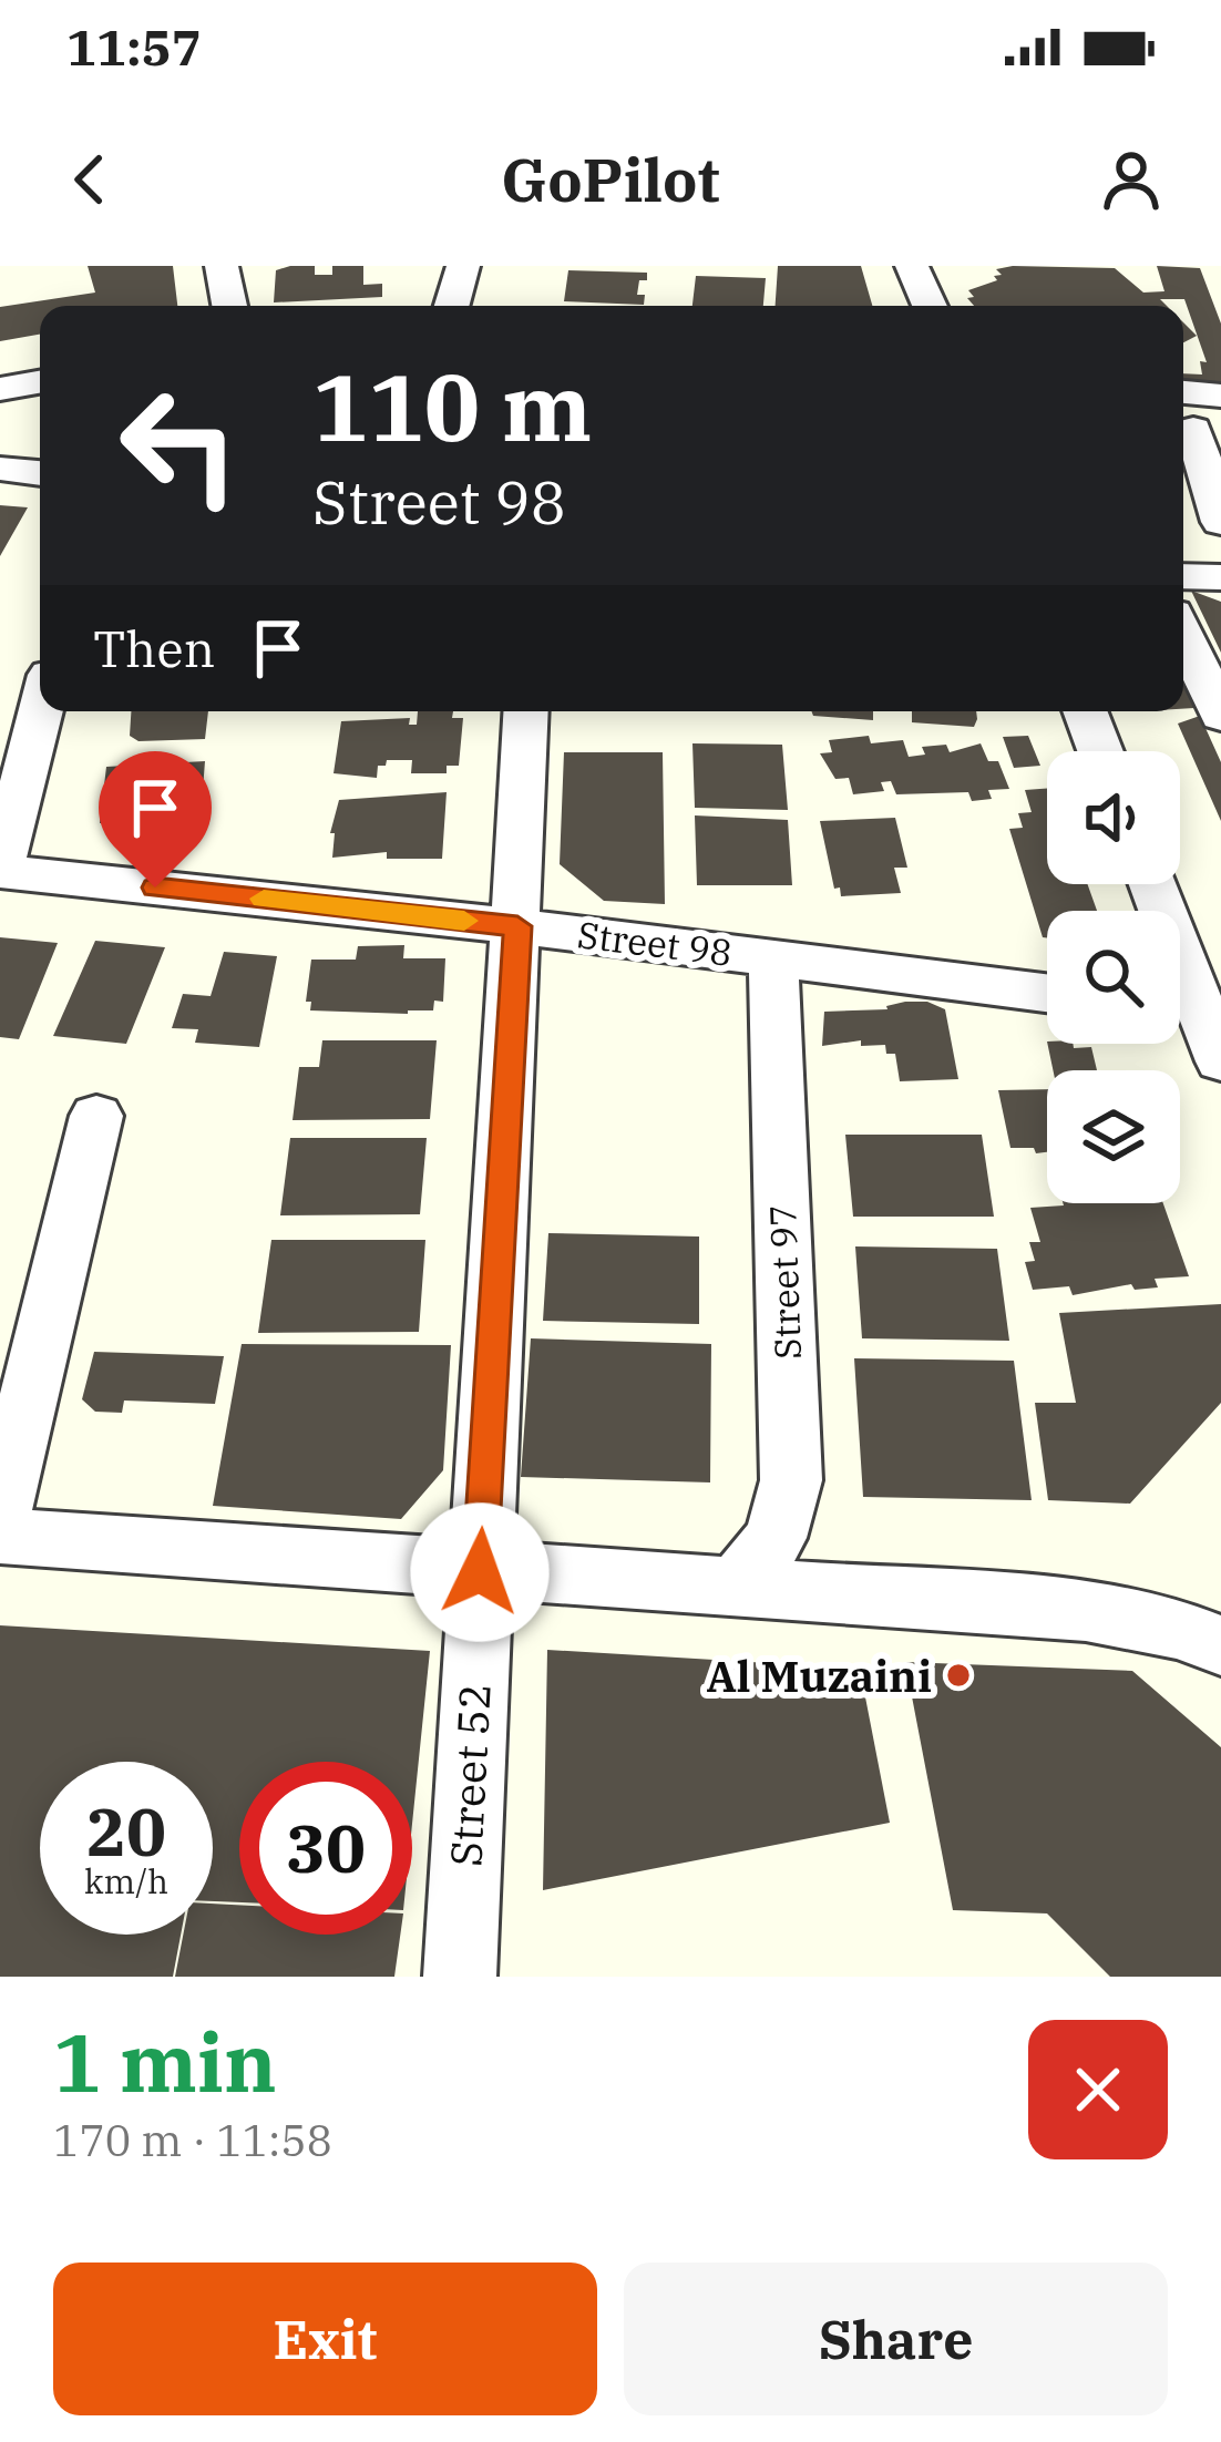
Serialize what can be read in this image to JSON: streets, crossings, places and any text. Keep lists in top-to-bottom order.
{
  "streets": {
    "street": ["Street 98", "Street 97", "Street 52"]
  },
  "crossings": [
    ["Street 98", "Street 97"]
  ],
  "places": ["Al Muzaini"],
  "page": {
    "status": "11:57",
    "header": "GoPilot",
    "turn": ["110 m", "Street 98"],
    "then": "Then",
    "speed": "20 km/h",
    "limit": "30",
    "heading": ["1 min", "170 m · 11:58"],
    "buttons": ["Exit", "Share"]
  }
}
